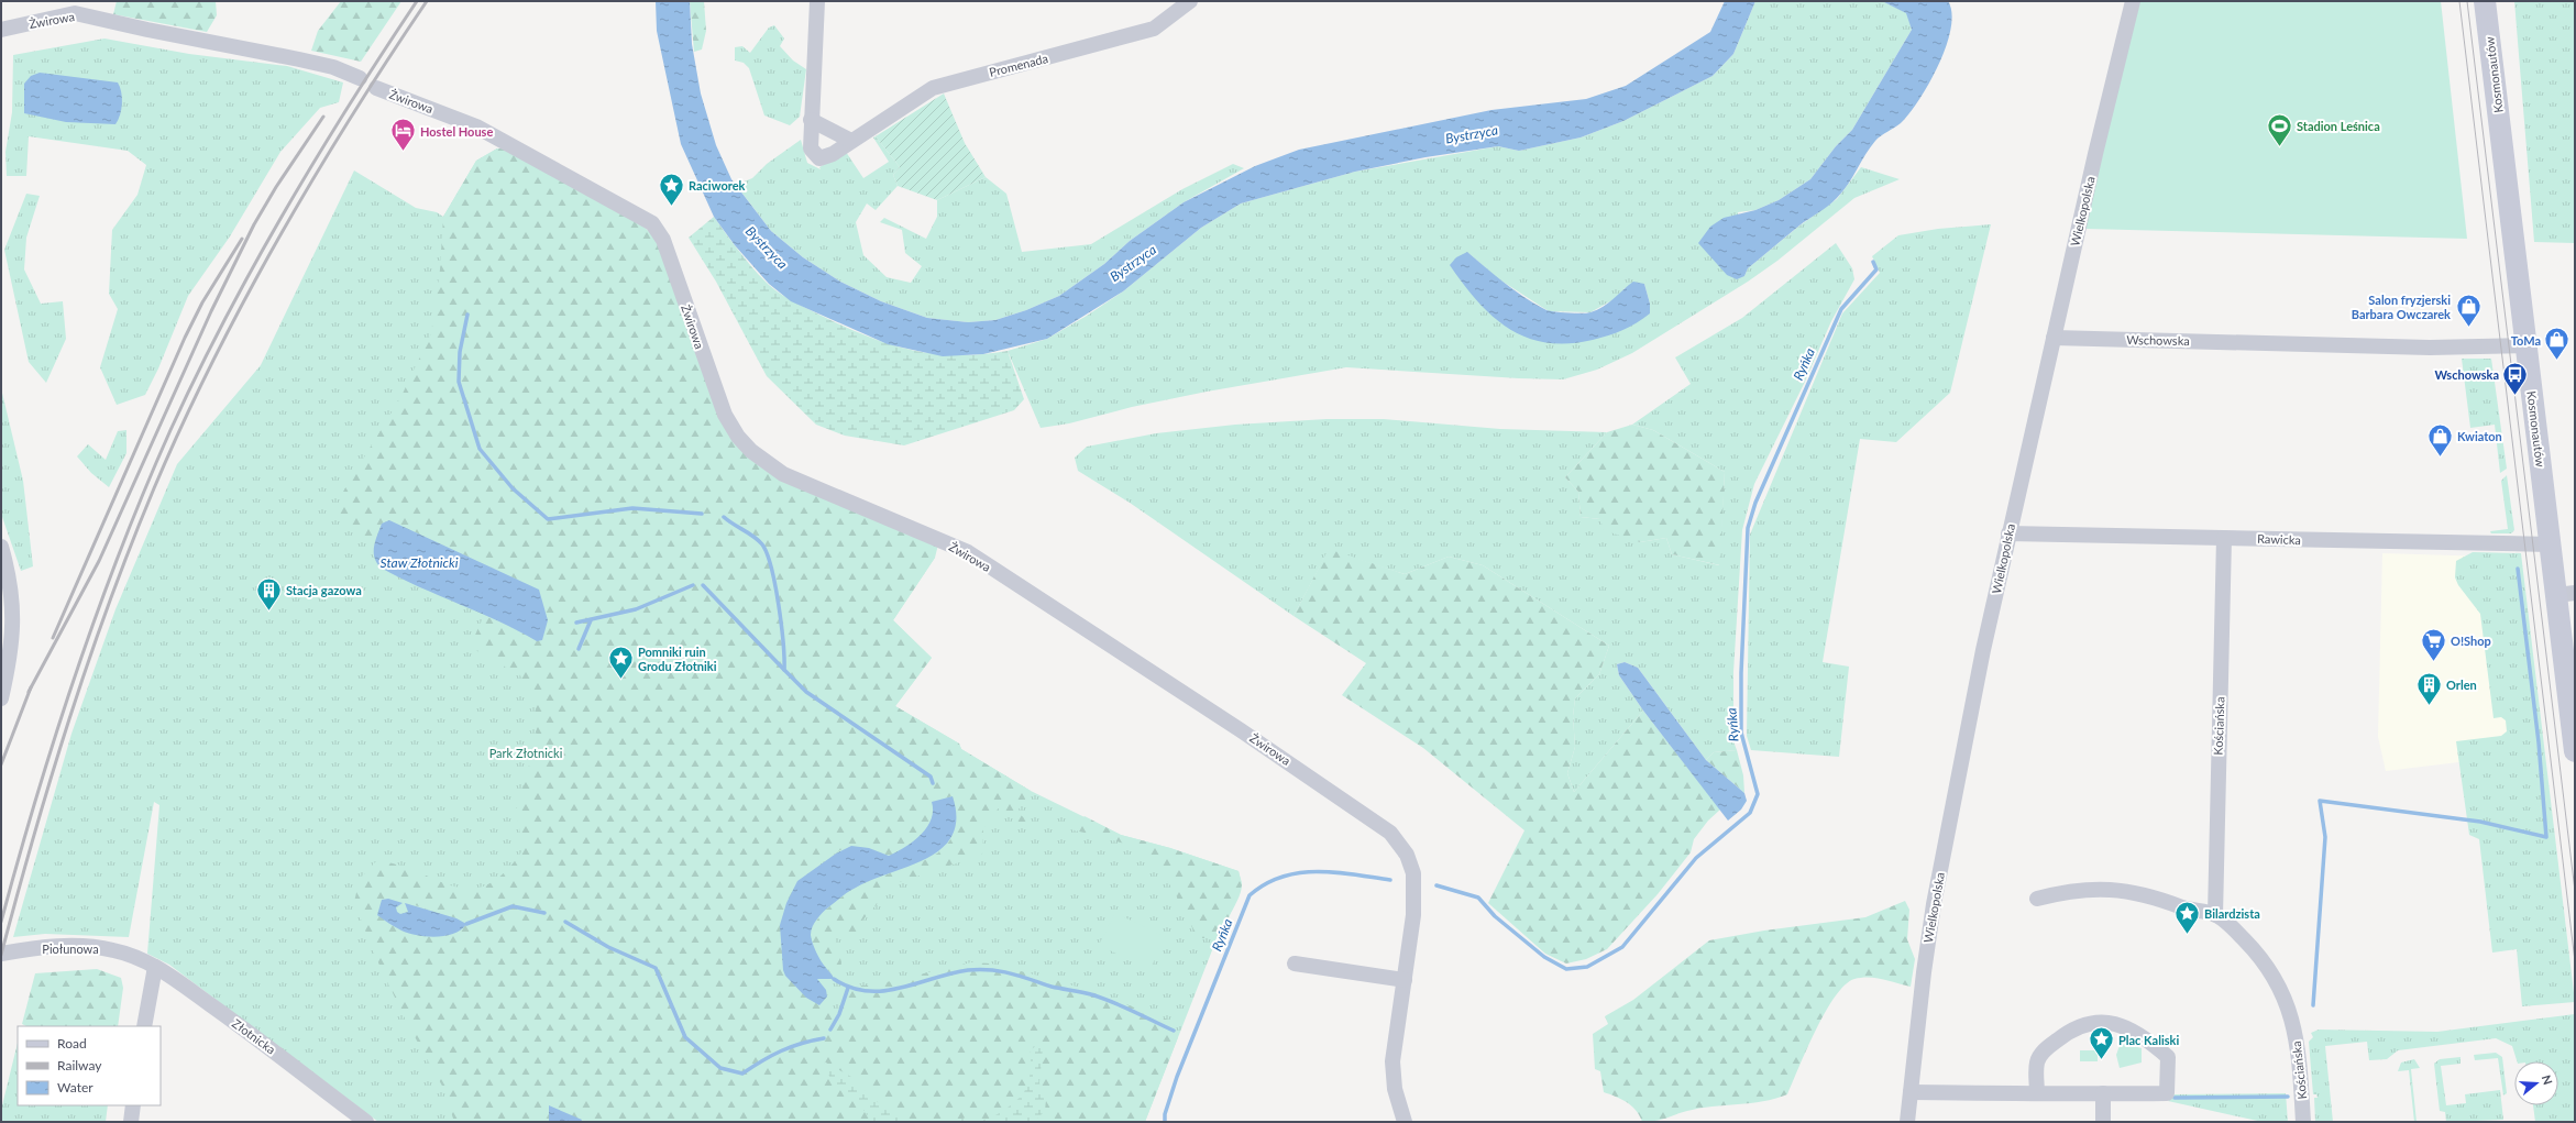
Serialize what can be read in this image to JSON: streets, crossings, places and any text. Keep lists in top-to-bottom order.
{
  "streets": {
    "main road": ["Kosmonautów"],
    "street": [
      "Żwirowa",
      "Promenada",
      "Wielkopolska",
      "Wschowska",
      "Rawicka",
      "Kościańska",
      "Piołunowa",
      "Złotnicka"
    ]
  },
  "crossings": [
    ["Kosmonautów", "Wschowska"],
    ["Kosmonautów", "Rawicka"],
    ["Wielkopolska", "Wschowska"],
    ["Wielkopolska", "Rawicka"],
    ["Rawicka", "Kościańska"],
    ["Piołunowa", "Złotnicka"]
  ],
  "water": ["Bystrzyca", "Ryńka", "Staw Złotnicki"],
  "parks": ["Park Złotnicki"],
  "places": {
    "sports": ["Stadion Leśnica"],
    "hotel": ["Hostel House"],
    "place": [
      "Raciworek",
      "Pomniki ruin Grodu Złotniki",
      "Bilardzista",
      "Plac Kaliski"
    ],
    "shop": ["Salon fryzjerski Barbara Owczarek", "ToMa", "Kwiaton"],
    "bus stop": ["Wschowska"],
    "building": ["Stacja gazowa", "Orlen"],
    "supermarket": ["O!Shop"]
  },
  "legend": ["Road", "Railway", "Water"],
  "north": "right"
}
